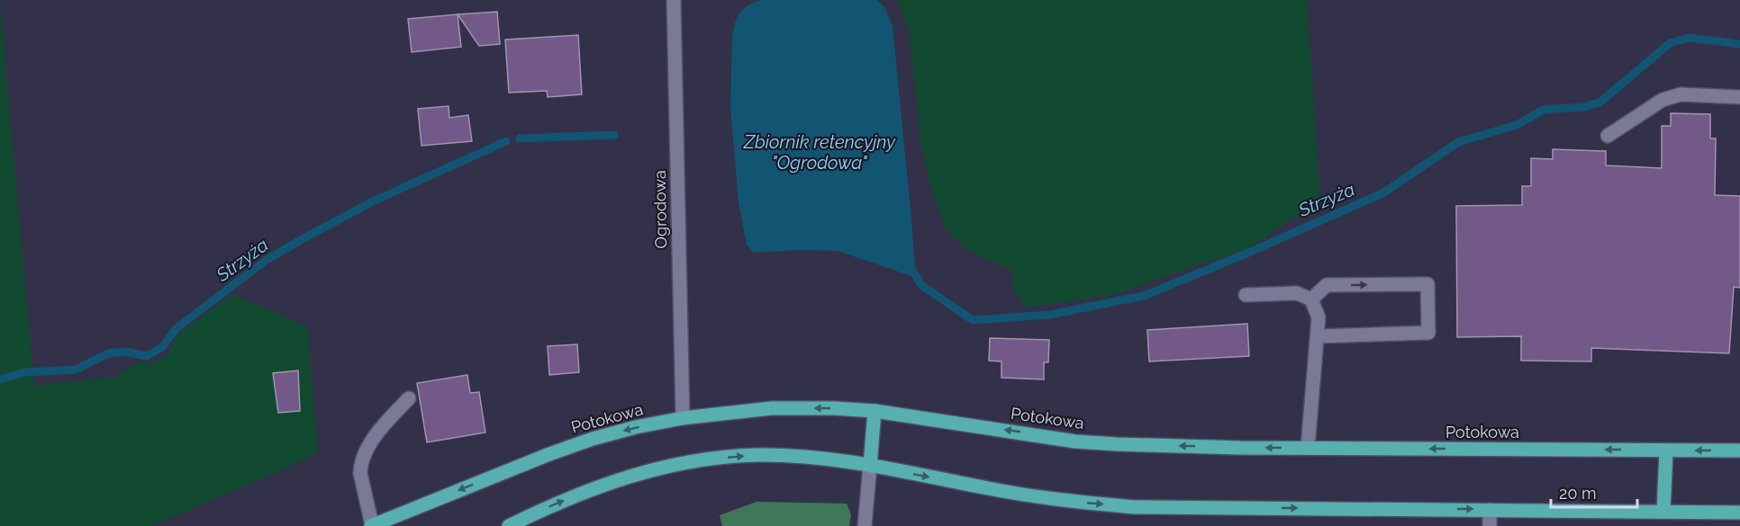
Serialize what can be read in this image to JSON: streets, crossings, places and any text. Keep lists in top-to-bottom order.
{
  "streets": {
    "main road": ["Potokowa"],
    "street": ["Ogrodowa"]
  },
  "crossings": [
    ["Ogrodowa", "Potokowa"]
  ],
  "water": ["Zbiornik retencyjny \"Ogrodowa\"", "Strzyża"],
  "scale_bar": "20 m"
}
